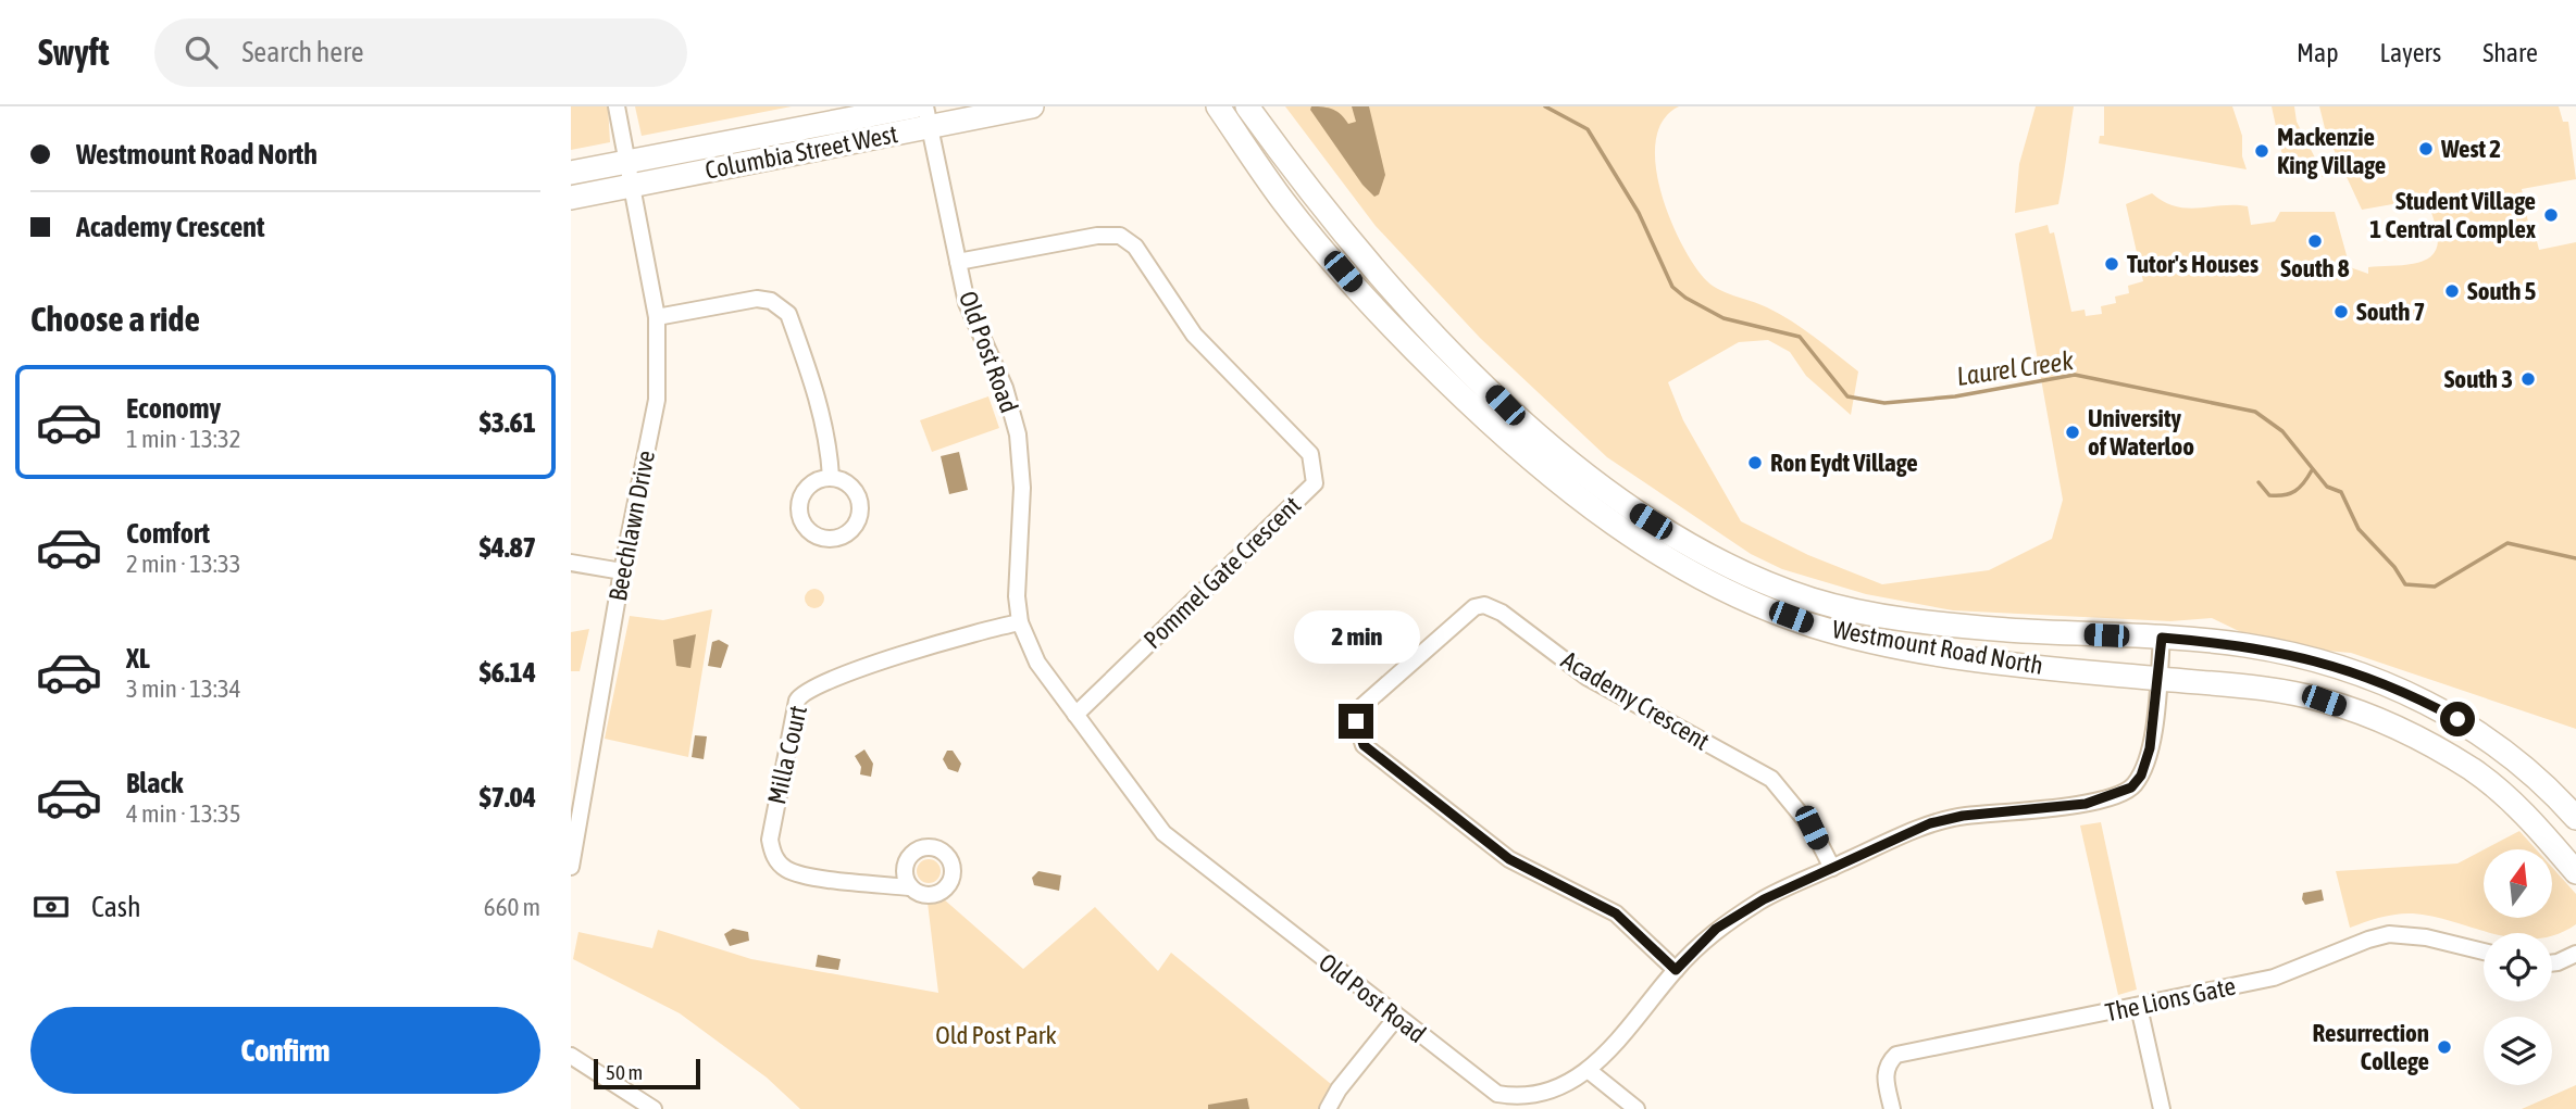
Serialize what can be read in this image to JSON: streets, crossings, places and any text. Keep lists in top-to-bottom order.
{
  "streets": {
    "main road": ["Columbia Street West", "Westmount Road North"],
    "street": [
      "Old Post Road",
      "Beechlawn Drive",
      "Pommel Gate Crescent",
      "Academy Crescent",
      "Milla Court",
      "The Lions Gate"
    ]
  },
  "crossings": [
    ["Columbia Street West", "Old Post Road"],
    ["Columbia Street West", "Beechlawn Drive"],
    ["Old Post Road", "Pommel Gate Crescent"],
    ["Old Post Road", "Westmount Road North"],
    ["Old Post Road", "Academy Crescent"],
    ["Old Post Road", "Milla Court"]
  ],
  "water": ["Laurel Creek"],
  "parks": ["Old Post Park"],
  "places": [
    "West 2",
    "Mackenzie King Village",
    "Student Village 1 Central Complex",
    "South 8",
    "Tutor's Houses",
    "South 5",
    "South 7",
    "South 3",
    "University of Waterloo",
    "Ron Eydt Village",
    "Resurrection College"
  ],
  "scale_bar": "50 m",
  "north": "top",
  "page": {
    "header": "Swyft",
    "search": "Search here",
    "nav": ["Map", "Layers", "Share"],
    "banner": ["Westmount Road North", "Academy Crescent"],
    "heading": "Choose a ride",
    "list": [
      {
        "name": "Economy",
        "note": "1 min · 13:32",
        "value": "$3.61"
      },
      {
        "name": "Comfort",
        "note": "2 min · 13:33",
        "value": "$4.87"
      },
      {
        "name": "XL",
        "note": "3 min · 13:34",
        "value": "$6.14"
      },
      {
        "name": "Black",
        "note": "4 min · 13:35",
        "value": "$7.04"
      }
    ],
    "bubble": "2 min",
    "pay": ["Cash", "660 m"],
    "buttons": "Confirm",
    "scale": "50 m"
  }
}
